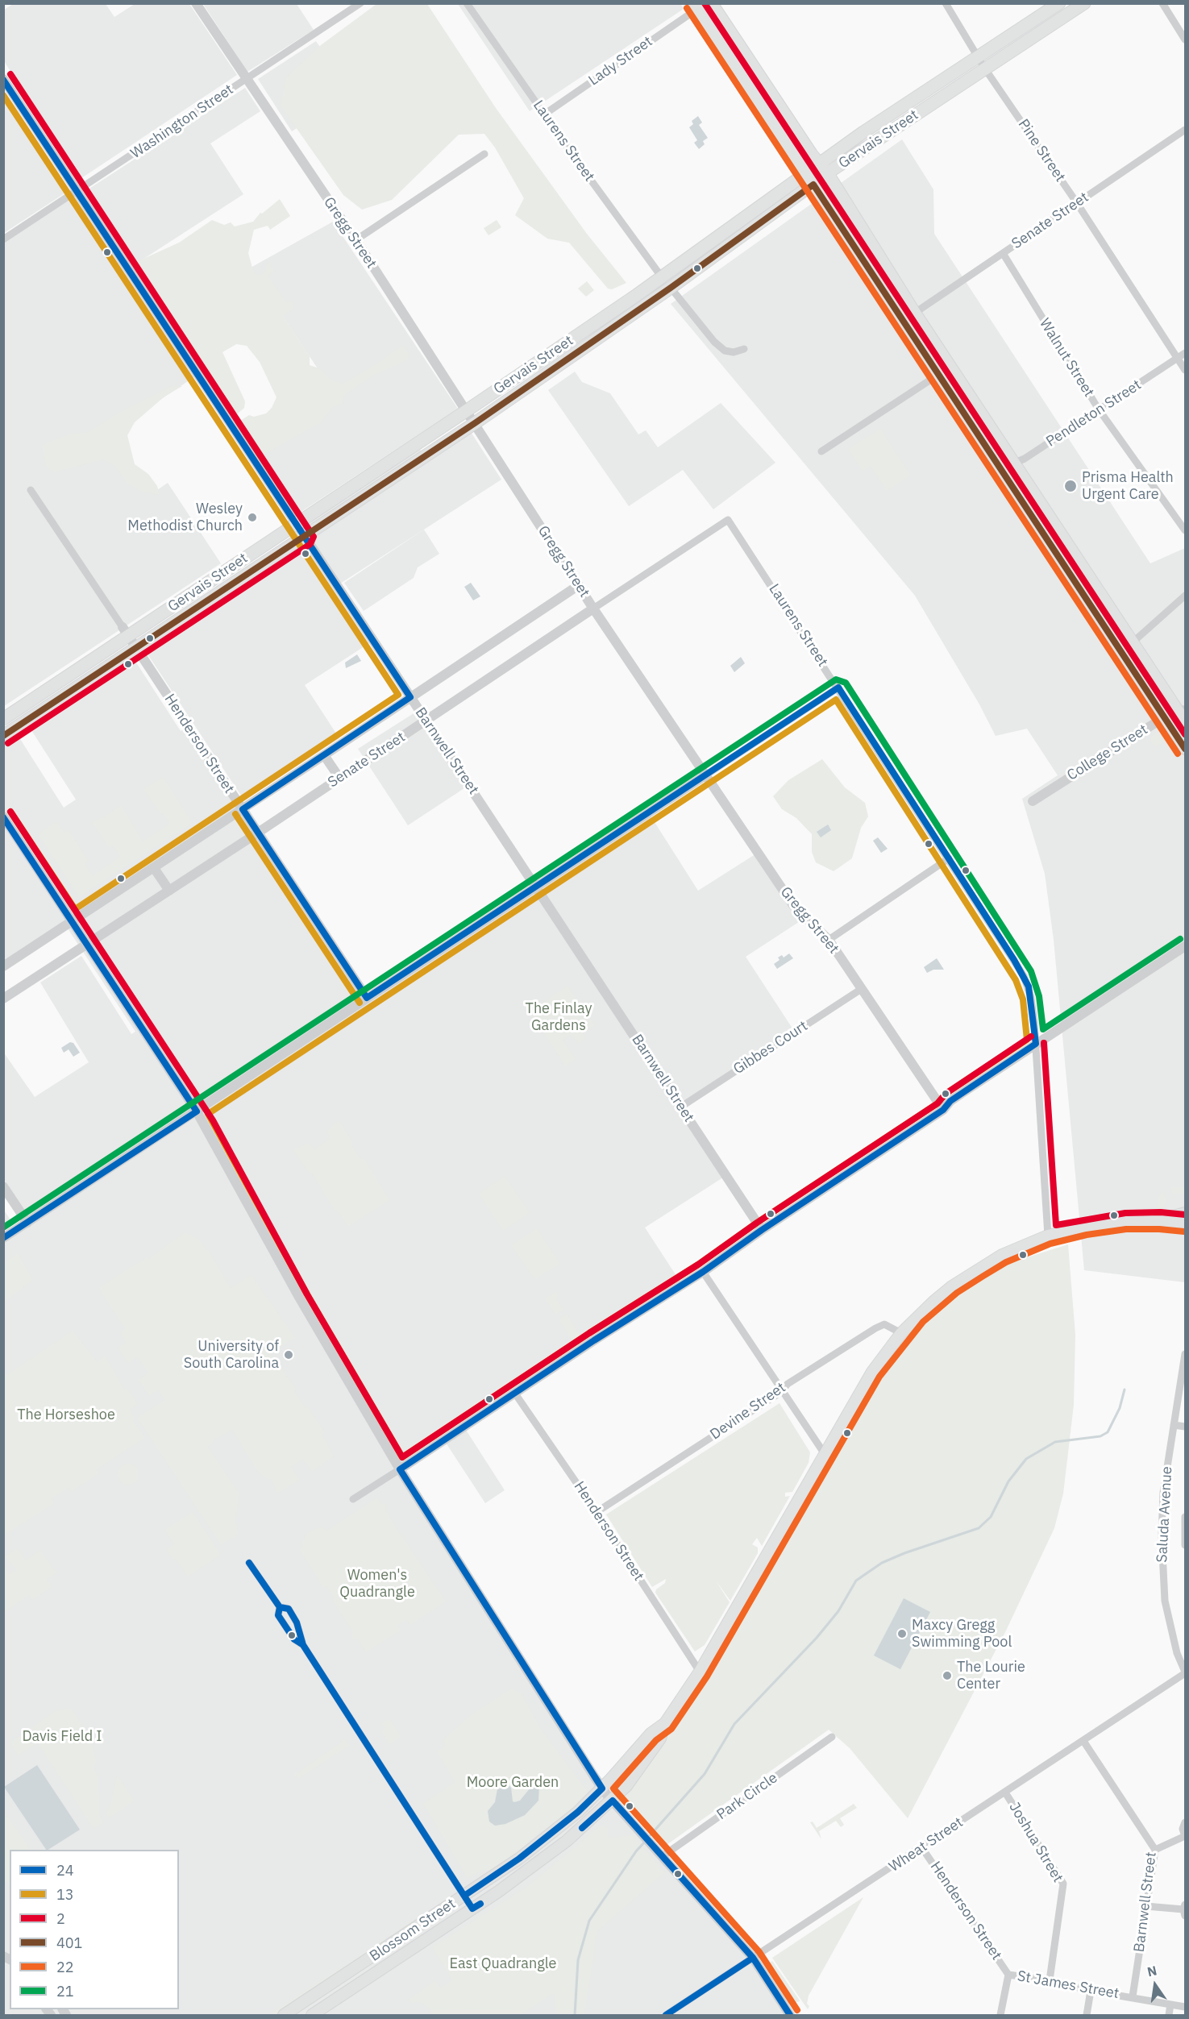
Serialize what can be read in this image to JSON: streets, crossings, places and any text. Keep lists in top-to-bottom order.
{
  "streets": {
    "main road": ["Gervais Street", "Blossom Street"],
    "street": [
      "Lady Street",
      "Washington Street",
      "Laurens Street",
      "Pine Street",
      "Senate Street",
      "Gregg Street",
      "Walnut Street",
      "Pendleton Street",
      "Henderson Street",
      "Barnwell Street",
      "College Street",
      "Gibbes Court",
      "Devine Street",
      "Saluda Avenue",
      "Park Circle",
      "Joshua Street",
      "Wheat Street",
      "St James Street"
    ]
  },
  "crossings": [
    ["Lady Street", "Laurens Street"],
    ["Washington Street", "Gregg Street"],
    ["Washington Street", "Barnwell Street"],
    ["Gervais Street", "Laurens Street"],
    ["Gervais Street", "Pine Street"],
    ["Gervais Street", "Gregg Street"],
    ["Gervais Street", "Henderson Street"],
    ["Gervais Street", "Barnwell Street"],
    ["Laurens Street", "Senate Street"],
    ["Laurens Street", "Blossom Street"],
    ["Pine Street", "Senate Street"],
    ["Pine Street", "Pendleton Street"],
    ["Senate Street", "Gregg Street"],
    ["Senate Street", "Walnut Street"],
    ["Senate Street", "Henderson Street"],
    ["Senate Street", "Barnwell Street"],
    ["Gregg Street", "Gibbes Court"],
    ["Walnut Street", "Pendleton Street"],
    ["Henderson Street", "Devine Street"],
    ["Henderson Street", "Wheat Street"],
    ["Henderson Street", "Blossom Street"],
    ["Henderson Street", "St James Street"],
    ["Barnwell Street", "Gibbes Court"],
    ["Barnwell Street", "Wheat Street"],
    ["Barnwell Street", "St James Street"],
    ["Devine Street", "Blossom Street"],
    ["Saluda Avenue", "Wheat Street"],
    ["Joshua Street", "Wheat Street"],
    ["Joshua Street", "St James Street"]
  ],
  "parks": [
    "The Finlay Gardens",
    "The Horseshoe",
    "Women's Quadrangle",
    "Davis Field I",
    "Moore Garden",
    "East Quadrangle"
  ],
  "places": [
    "Prisma Health Urgent Care",
    "Wesley Methodist Church",
    "University of South Carolina",
    "Maxcy Gregg Swimming Pool",
    "The Lourie Center"
  ],
  "lines": [
    "transit line 2",
    "transit line 22",
    "transit line 24",
    "transit line 13",
    "transit line 401",
    "transit line 21"
  ],
  "legend": [
    "24",
    "13",
    "2",
    "401",
    "22",
    "21"
  ],
  "north": "top"
}
